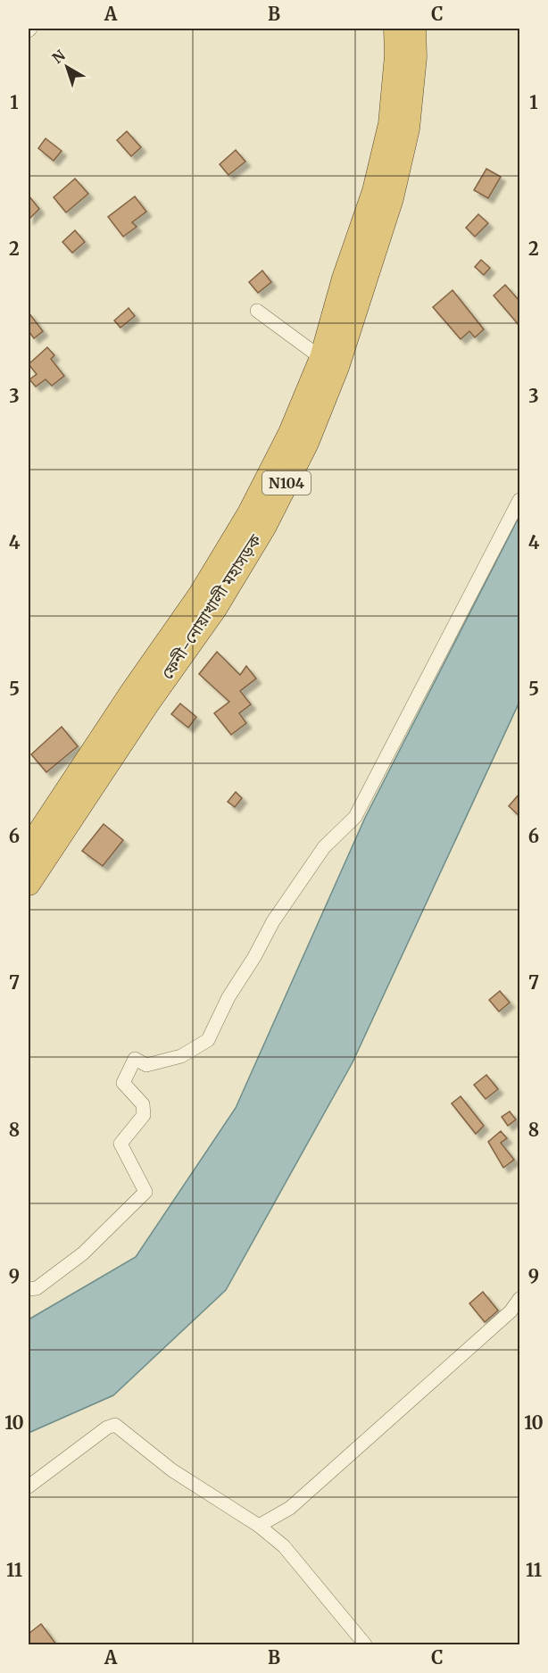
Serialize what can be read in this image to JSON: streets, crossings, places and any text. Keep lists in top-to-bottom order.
{
  "streets": {
    "highway": ["N104", "ফেনী-নোয়াখালী মহাসড়ক"]
  },
  "north": "top left",
  "grid": {
    "columns": ["A", "B", "C"],
    "rows": [
      "1",
      "2",
      "3",
      "4",
      "5",
      "6",
      "7",
      "8",
      "9",
      "10",
      "11"
    ]
  }
}
